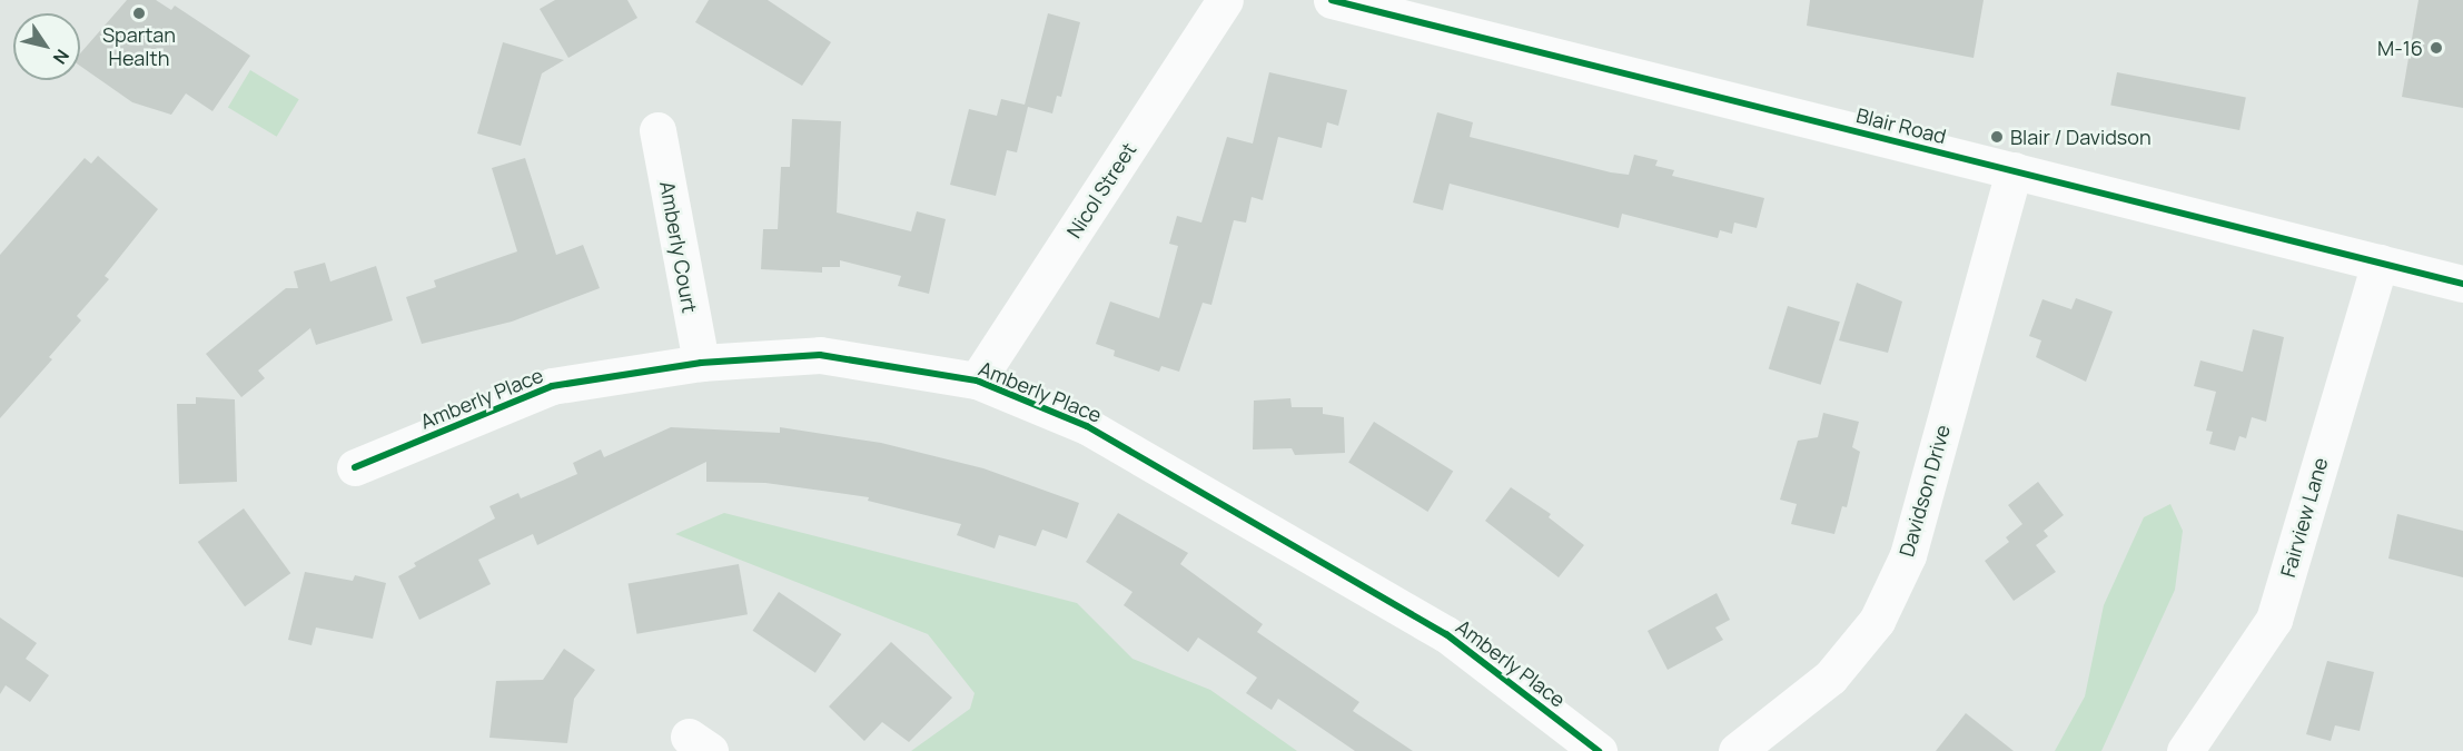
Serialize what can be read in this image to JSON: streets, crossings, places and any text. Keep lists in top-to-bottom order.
{
  "streets": {
    "street": [
      "Blair Road",
      "Nicol Street",
      "Amberly Court",
      "Amberly Place",
      "Davidson Drive",
      "Fairview Lane"
    ]
  },
  "crossings": [
    ["Blair Road", "Davidson Drive"],
    ["Blair Road", "Fairview Lane"],
    ["Nicol Street", "Amberly Place"],
    ["Amberly Court", "Amberly Place"]
  ],
  "places": ["Spartan Health", "M-16", "Blair / Davidson"],
  "north": "bottom right"
}
